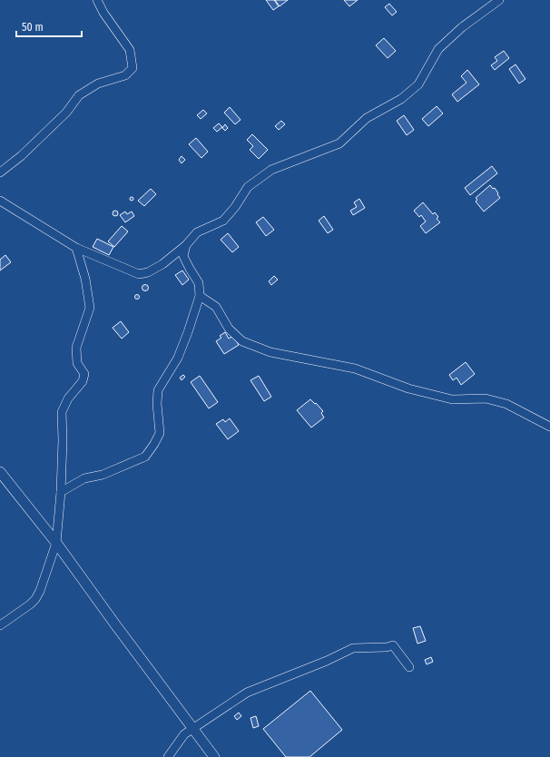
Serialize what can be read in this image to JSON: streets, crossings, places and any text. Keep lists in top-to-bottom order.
{
  "scale_bar": "50 m"
}
